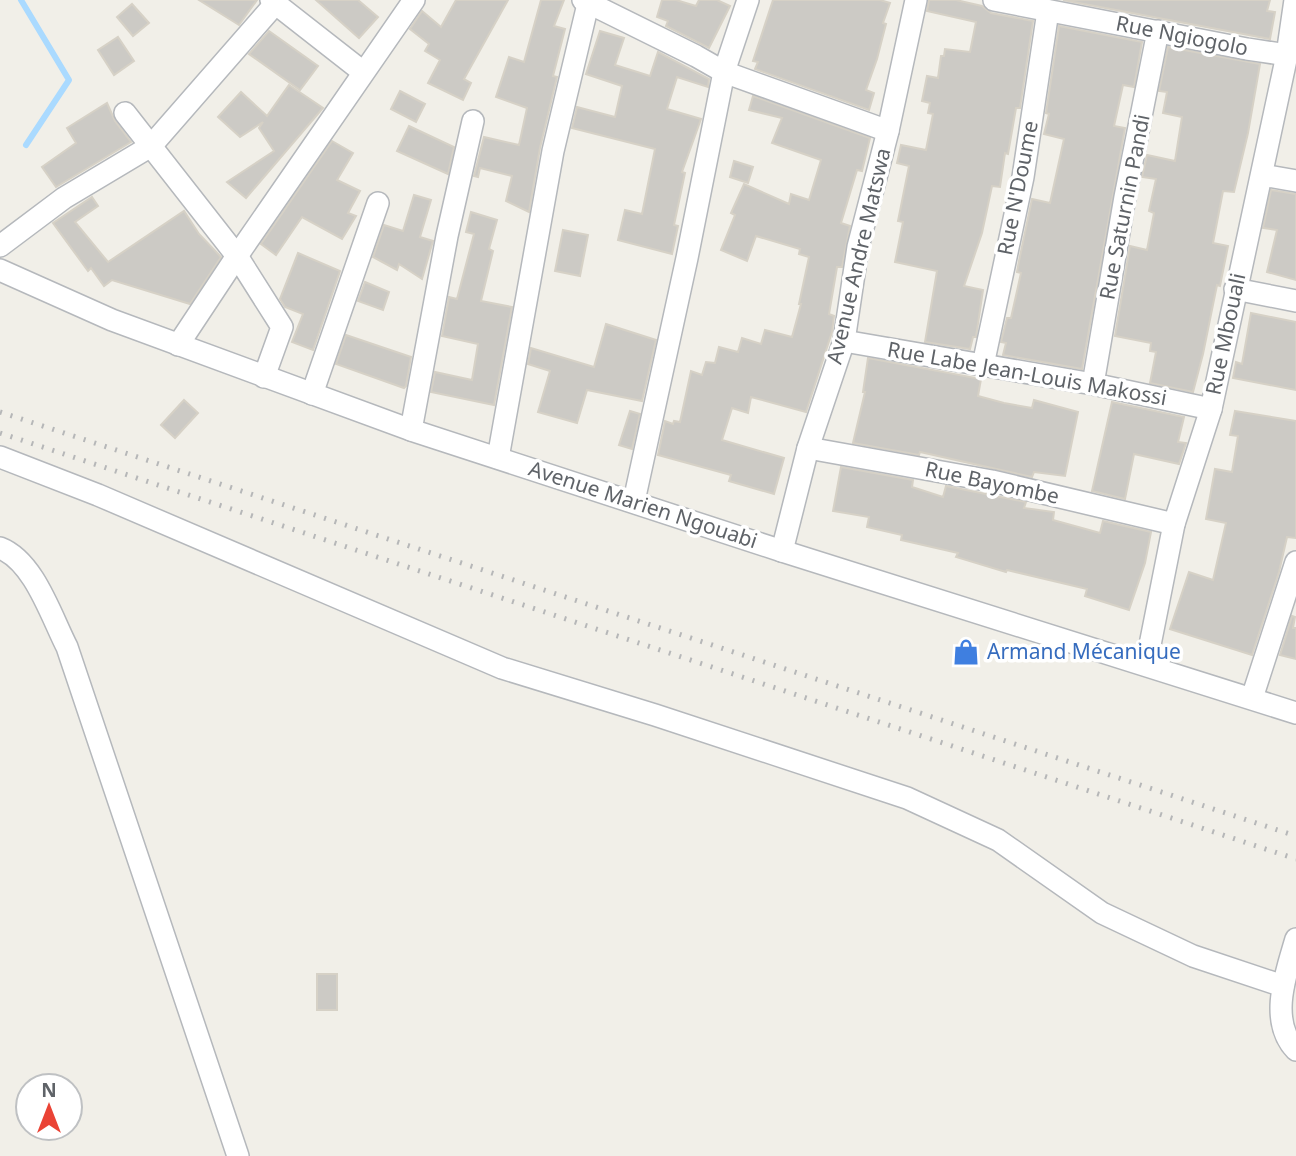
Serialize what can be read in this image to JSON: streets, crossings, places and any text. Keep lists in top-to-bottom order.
{
  "streets": {
    "street": [
      "Rue Ngiogolo",
      "Rue N'Doume",
      "Rue Saturnin Pandi",
      "Avenue Andre Matswa",
      "Rue Mbouali",
      "Rue Labe Jean-Louis Makossi",
      "Rue Bayombe",
      "Avenue Marien Ngouabi"
    ]
  },
  "crossings": [
    ["Rue Ngiogolo", "Rue N'Doume"],
    ["Rue Ngiogolo", "Rue Saturnin Pandi"],
    ["Rue Ngiogolo", "Rue Mbouali"],
    ["Rue N'Doume", "Rue Labe Jean-Louis Makossi"],
    ["Rue Saturnin Pandi", "Rue Labe Jean-Louis Makossi"],
    ["Avenue Andre Matswa", "Rue Labe Jean-Louis Makossi"],
    ["Avenue Andre Matswa", "Rue Bayombe"],
    ["Avenue Andre Matswa", "Avenue Marien Ngouabi"],
    ["Rue Mbouali", "Rue Labe Jean-Louis Makossi"],
    ["Rue Mbouali", "Rue Bayombe"],
    ["Rue Mbouali", "Avenue Marien Ngouabi"]
  ],
  "places": {
    "shop": ["Armand Mécanique"]
  },
  "north": "top"
}
